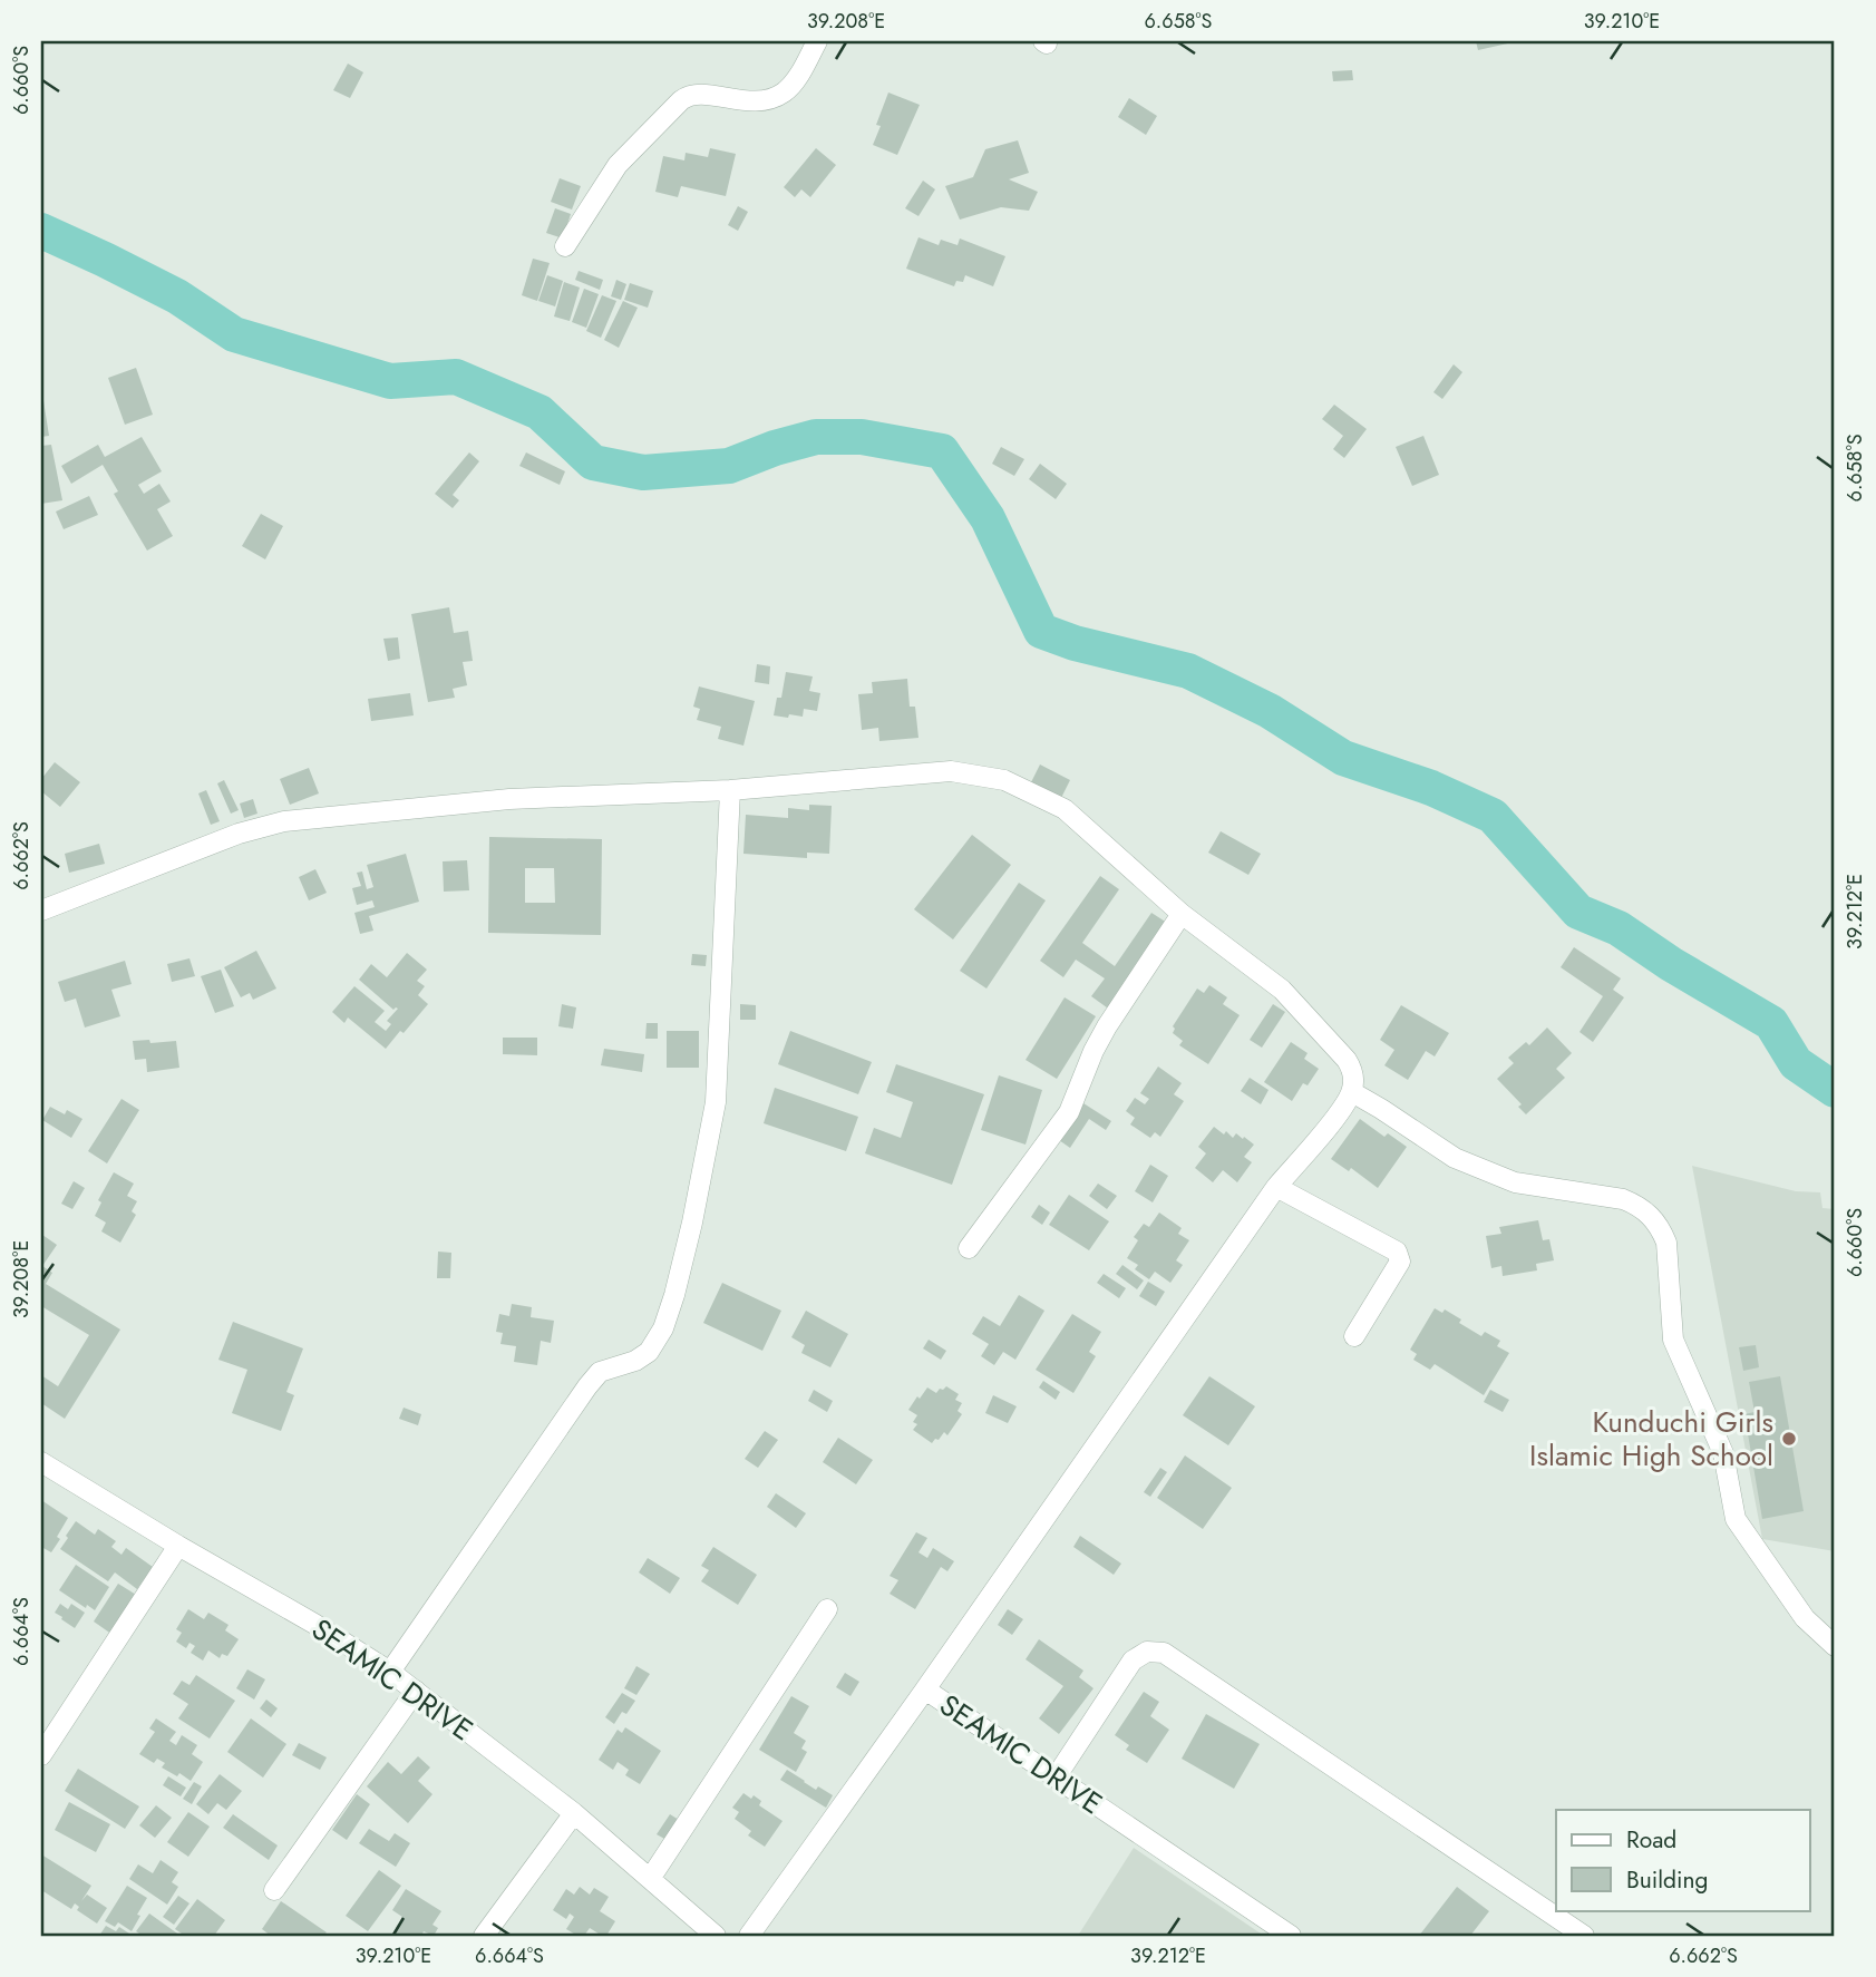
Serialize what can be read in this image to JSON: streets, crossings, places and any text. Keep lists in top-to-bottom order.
{
  "streets": {
    "street": ["SEAMIC DRIVE"]
  },
  "places": ["Kunduchi Girls Islamic High School"],
  "legend": ["Road", "Building"],
  "coordinates": [
    "39.208°E",
    "6.658°S",
    "39.210°E",
    "6.660°S",
    "6.662°S",
    "39.212°E",
    "6.664°S"
  ]
}
